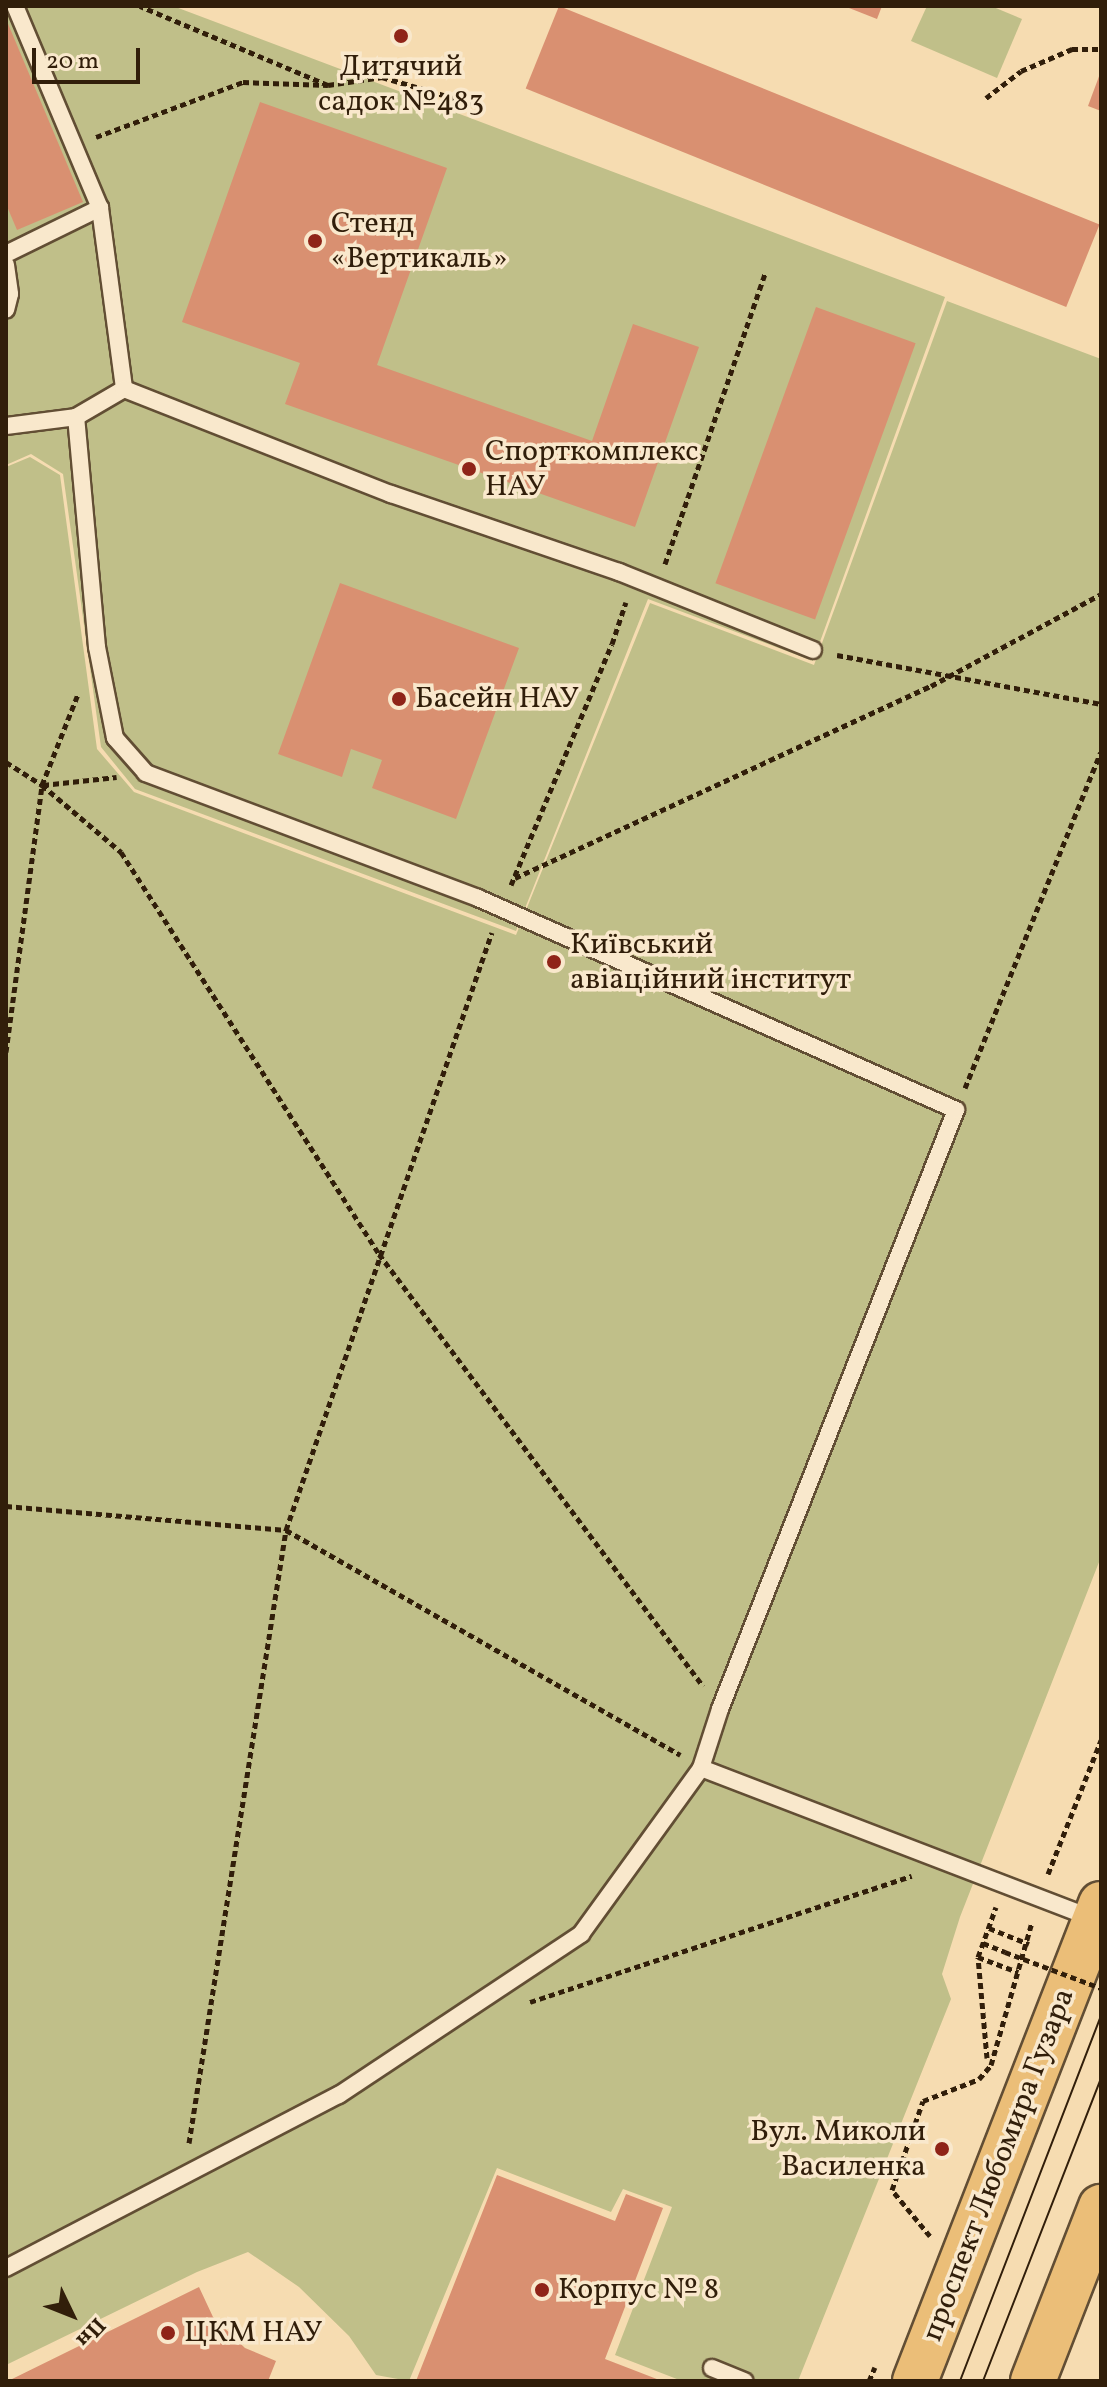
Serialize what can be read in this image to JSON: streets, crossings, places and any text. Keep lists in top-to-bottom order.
{
  "streets": {
    "main road": ["проспект Любомира Гузара"]
  },
  "places": [
    "Дитячий садок №483",
    "Стенд «Вертикаль»",
    "Спорткомплекс НАУ",
    "Басейн НАУ",
    "Київський авіаційний інститут",
    "Вул. Миколи Василенка",
    "Корпус № 8",
    "ЦКМ НАУ"
  ],
  "scale_bar": "20 m",
  "north": "bottom right"
}
